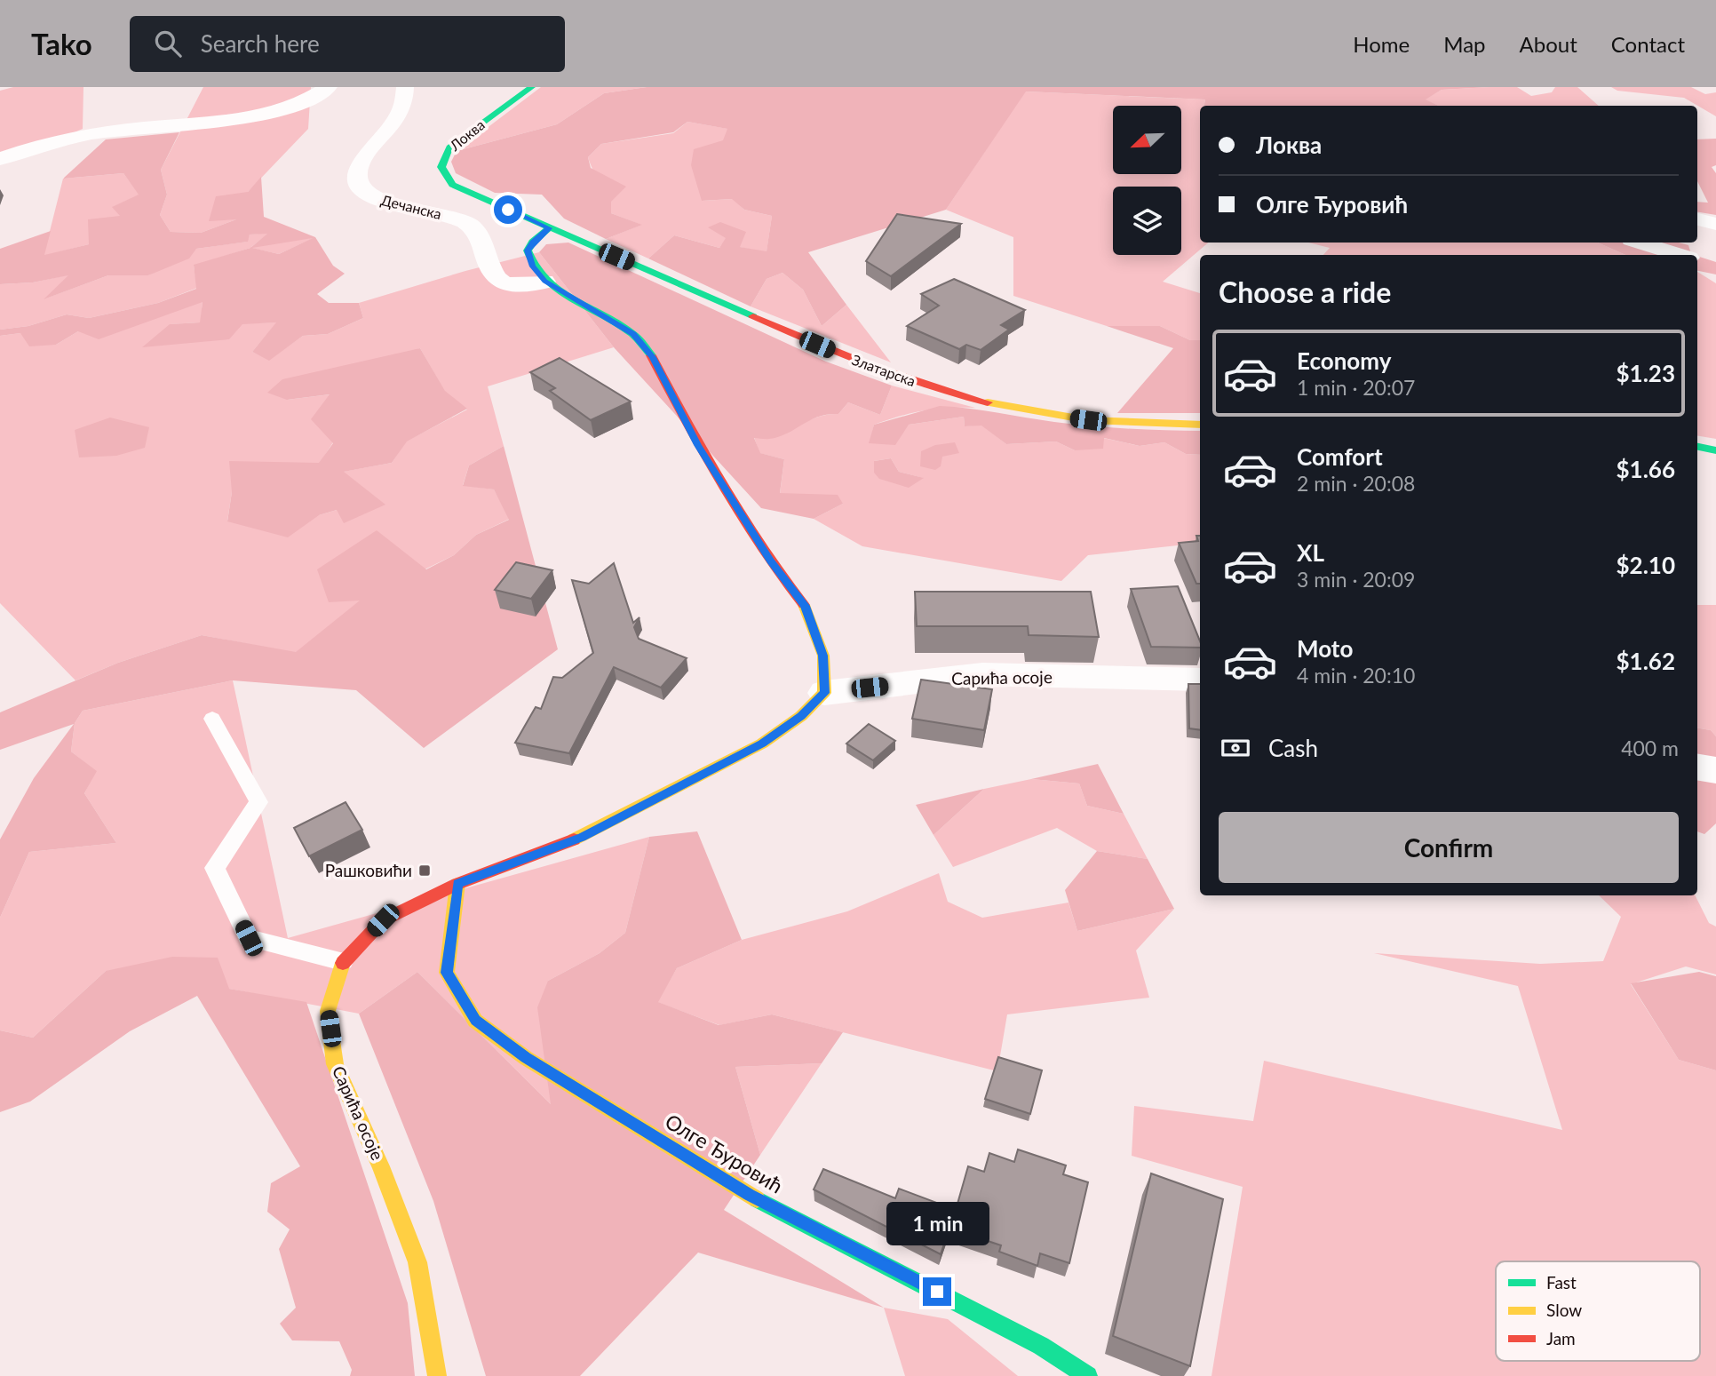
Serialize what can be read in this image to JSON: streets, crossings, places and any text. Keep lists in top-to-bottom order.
{
  "streets": {
    "street": [
      "Локва",
      "Дечанска",
      "Златарска",
      "Сарића осоје",
      "Олге Ђуровић"
    ]
  },
  "crossings": [
    ["Локва", "Златарска"],
    ["Сарића осоје", "Олге Ђуровић"]
  ],
  "places": {
    "transit": ["Рашковићи"]
  },
  "legend": ["Fast", "Slow", "Jam"],
  "north": "bottom left",
  "page": {
    "header": "Tako",
    "search": "Search here",
    "nav": [
      "Home",
      "Map",
      "About",
      "Contact"
    ],
    "banner": ["Локва", "Олге Ђуровић"],
    "heading": "Choose a ride",
    "list": [
      {
        "name": "Economy",
        "note": "1 min · 20:07",
        "value": "$1.23"
      },
      {
        "name": "Comfort",
        "note": "2 min · 20:08",
        "value": "$1.66"
      },
      {
        "name": "XL",
        "note": "3 min · 20:09",
        "value": "$2.10"
      },
      {
        "name": "Moto",
        "note": "4 min · 20:10",
        "value": "$1.62"
      }
    ],
    "pay": ["Cash", "400 m"],
    "buttons": "Confirm",
    "bubble": "1 min"
  }
}
